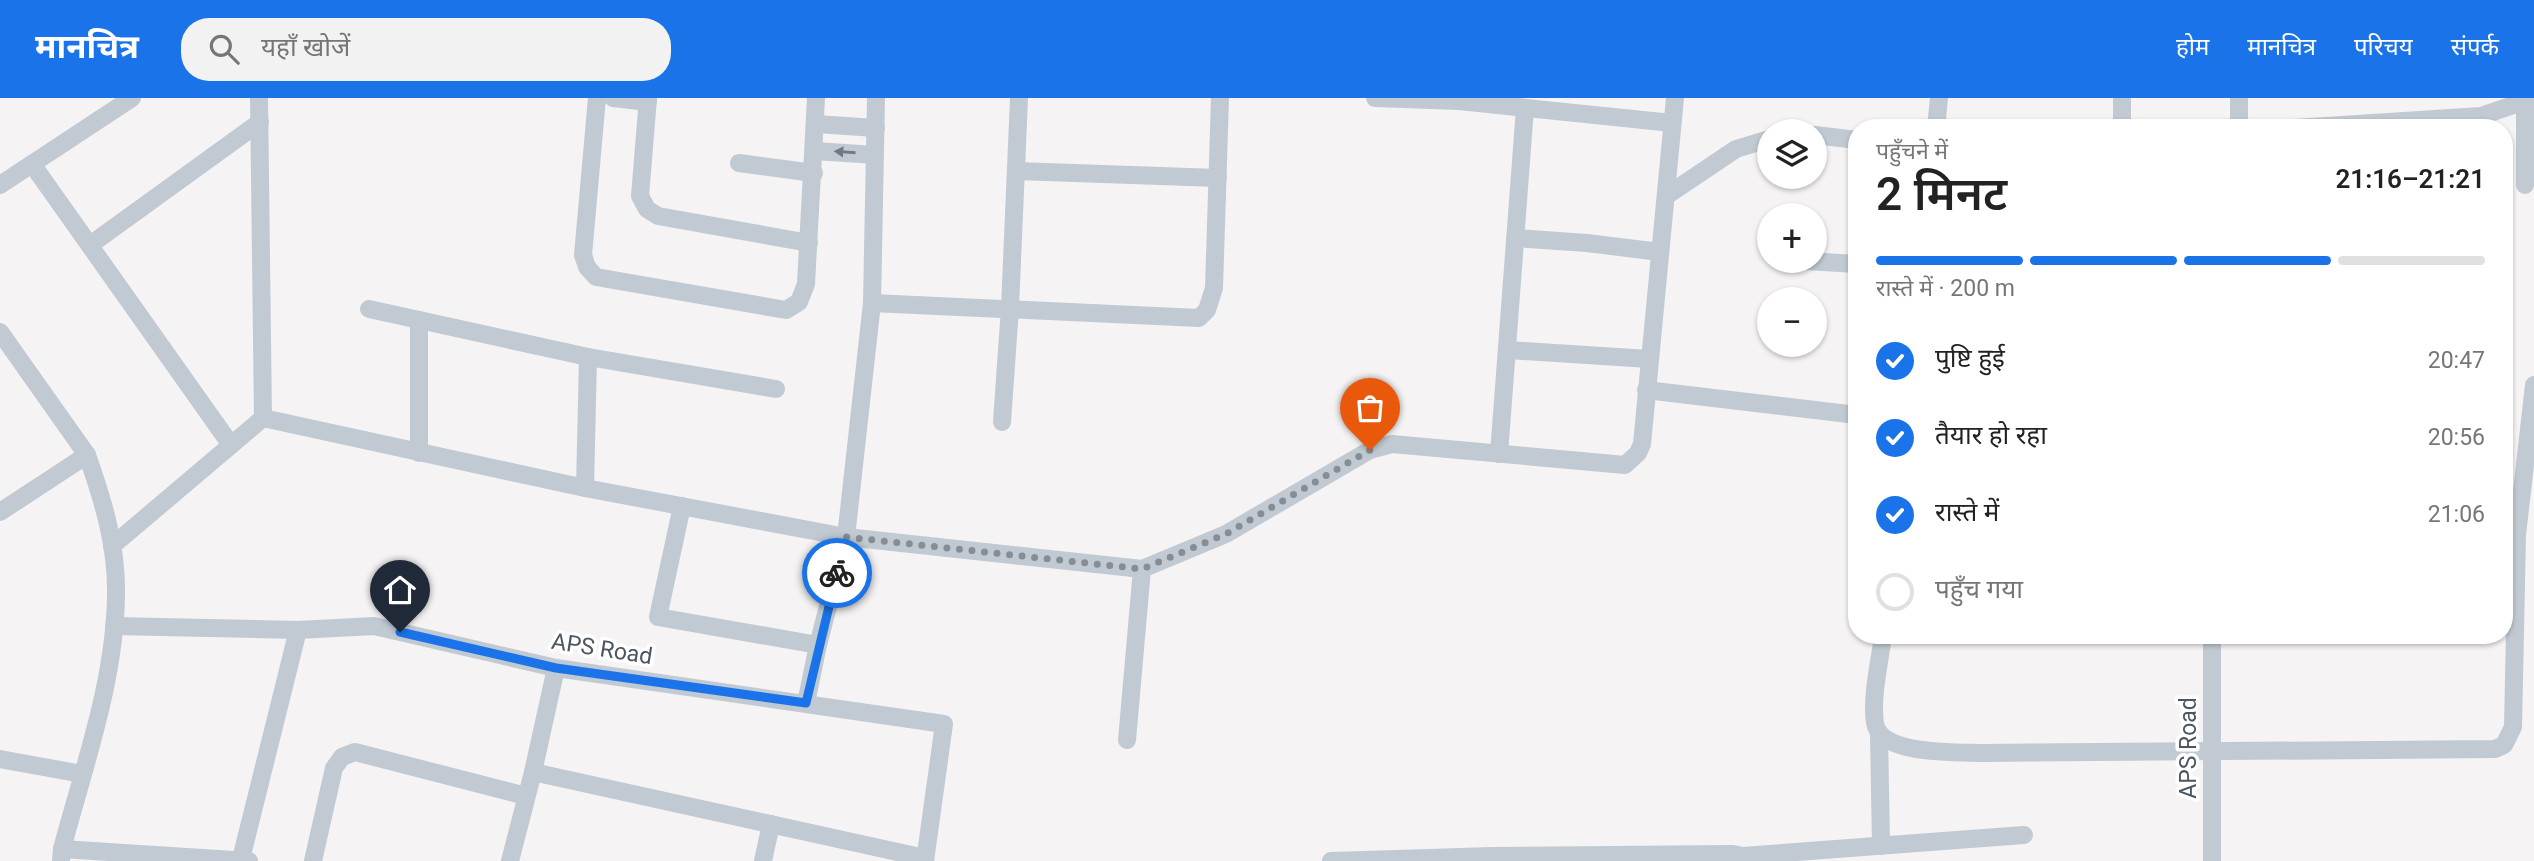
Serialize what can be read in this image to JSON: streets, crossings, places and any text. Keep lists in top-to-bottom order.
{
  "streets": {
    "street": ["APS Road"]
  },
  "page": {
    "header": "मानचित्र",
    "search": "यहाँ खोजें",
    "nav": [
      "होम",
      "मानचित्र",
      "परिचय",
      "संपर्क"
    ],
    "map_buttons": ["+", "−"],
    "heading": ["2 मिनट", "पहुँचने में", "21:16–21:21"],
    "bar": "रास्ते में · 200 m",
    "list": [
      ["पुष्टि हुई", "20:47"],
      ["तैयार हो रहा", "20:56"],
      ["रास्ते में", "21:06"],
      "पहुँच गया"
    ]
  }
}
